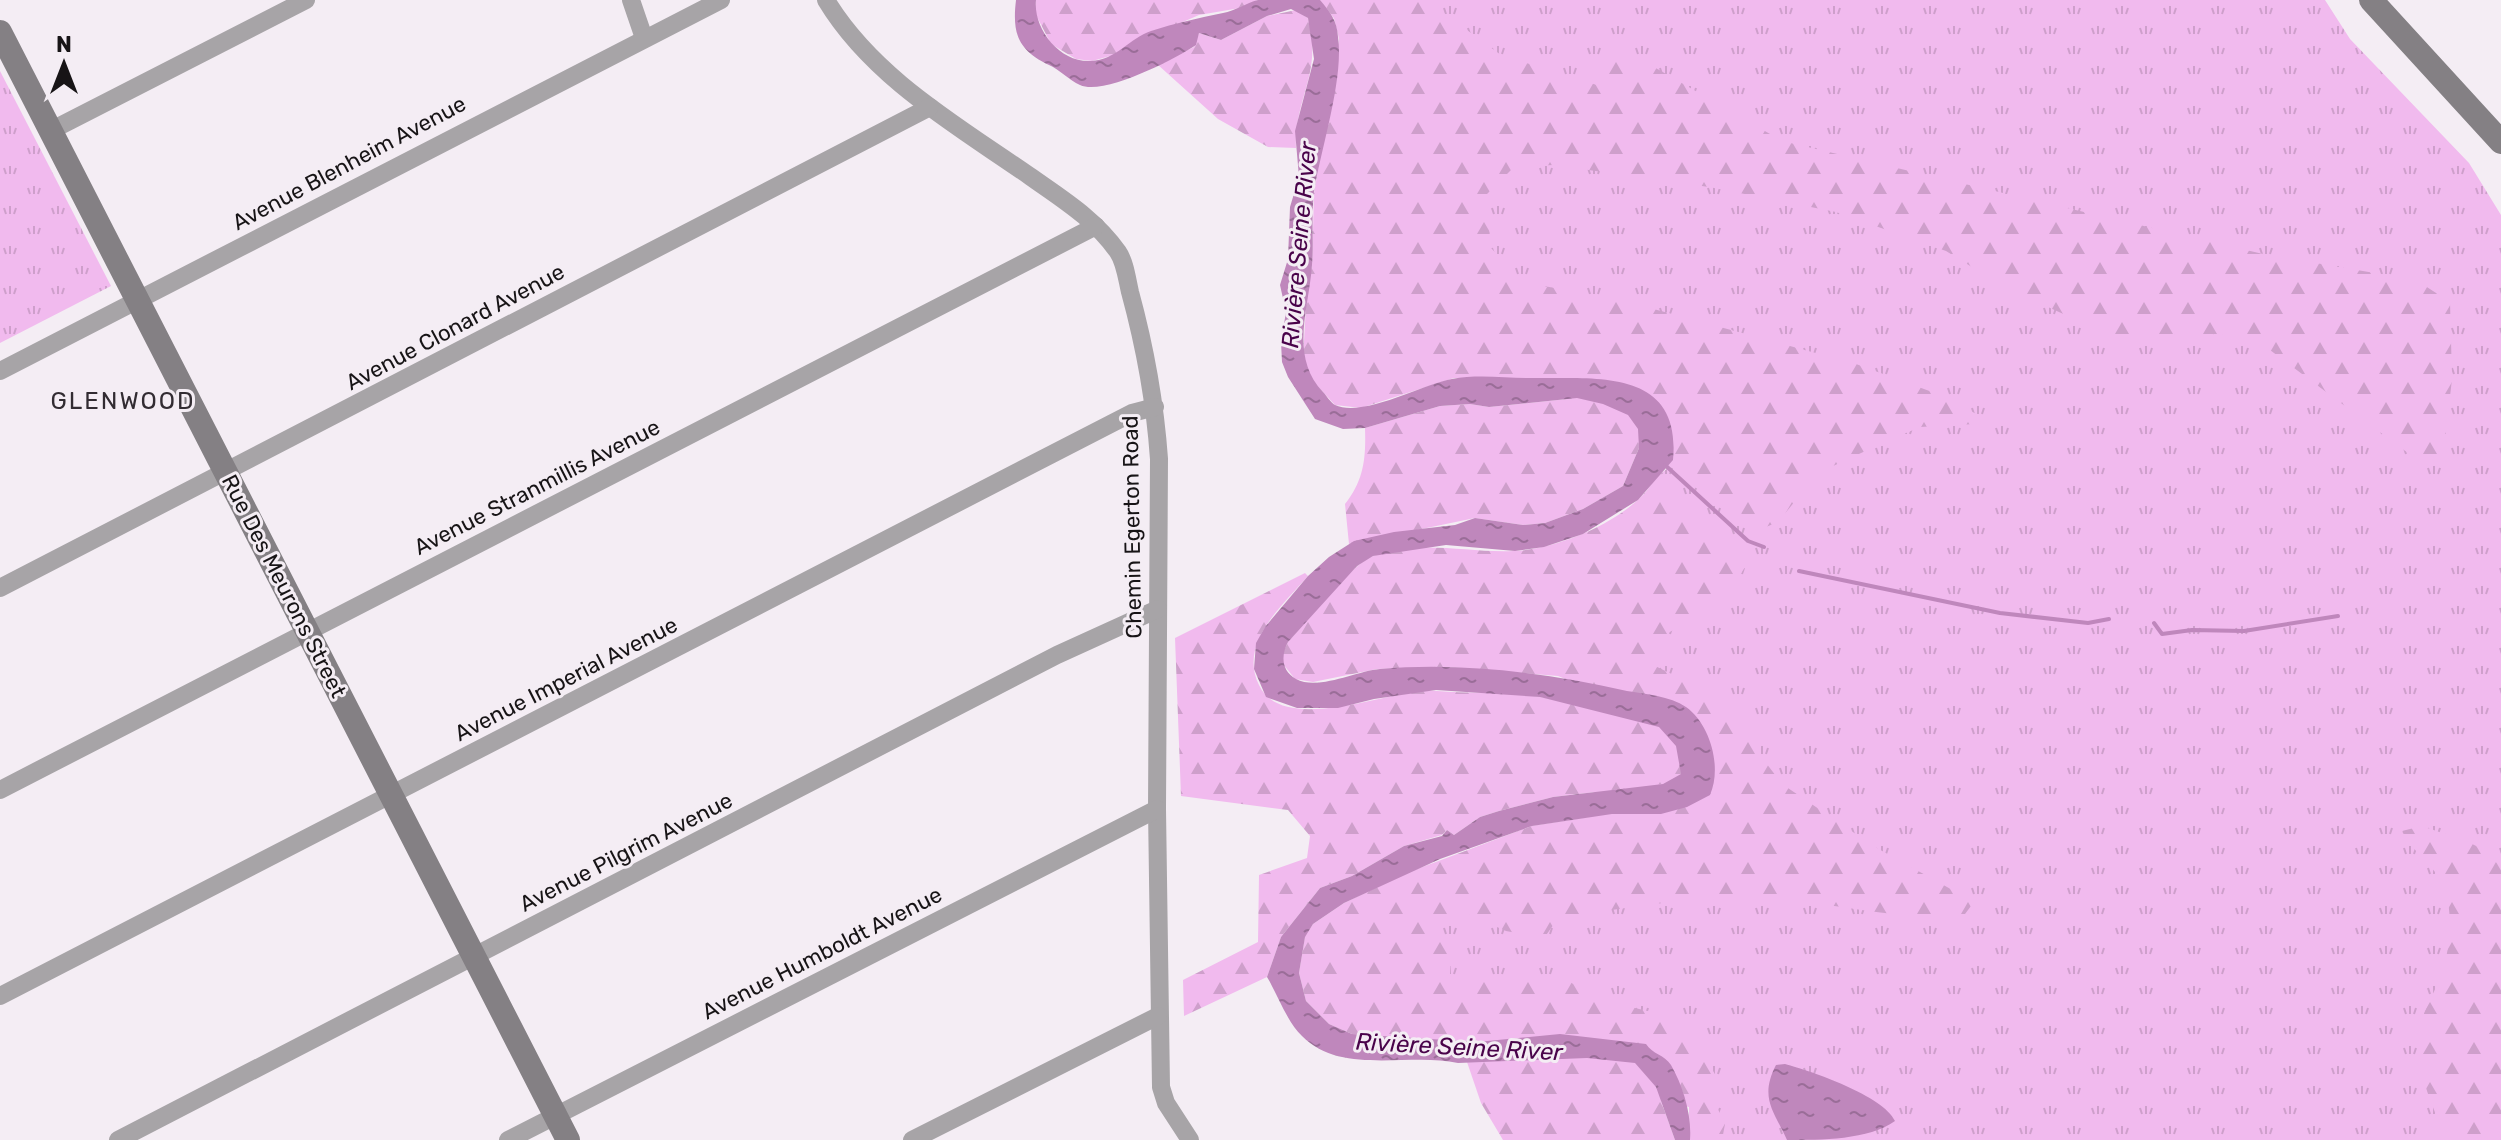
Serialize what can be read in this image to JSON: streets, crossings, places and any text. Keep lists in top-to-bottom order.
{
  "streets": {
    "street": [
      "Avenue Blenheim Avenue",
      "Avenue Clonard Avenue",
      "Avenue Stranmillis Avenue",
      "Chemin Egerton Road",
      "Rue Des Meurons Street",
      "Avenue Imperial Avenue",
      "Avenue Pilgrim Avenue",
      "Avenue Humboldt Avenue"
    ]
  },
  "crossings": [
    ["Avenue Blenheim Avenue", "Rue Des Meurons Street"],
    ["Avenue Clonard Avenue", "Chemin Egerton Road"],
    ["Avenue Clonard Avenue", "Rue Des Meurons Street"],
    ["Avenue Stranmillis Avenue", "Chemin Egerton Road"],
    ["Avenue Stranmillis Avenue", "Rue Des Meurons Street"],
    ["Chemin Egerton Road", "Avenue Imperial Avenue"],
    ["Chemin Egerton Road", "Avenue Pilgrim Avenue"],
    ["Chemin Egerton Road", "Avenue Humboldt Avenue"],
    ["Rue Des Meurons Street", "Avenue Imperial Avenue"],
    ["Rue Des Meurons Street", "Avenue Pilgrim Avenue"],
    ["Rue Des Meurons Street", "Avenue Humboldt Avenue"]
  ],
  "districts": ["GLENWOOD"],
  "water": ["Rivière Seine River"],
  "north": "top"
}
